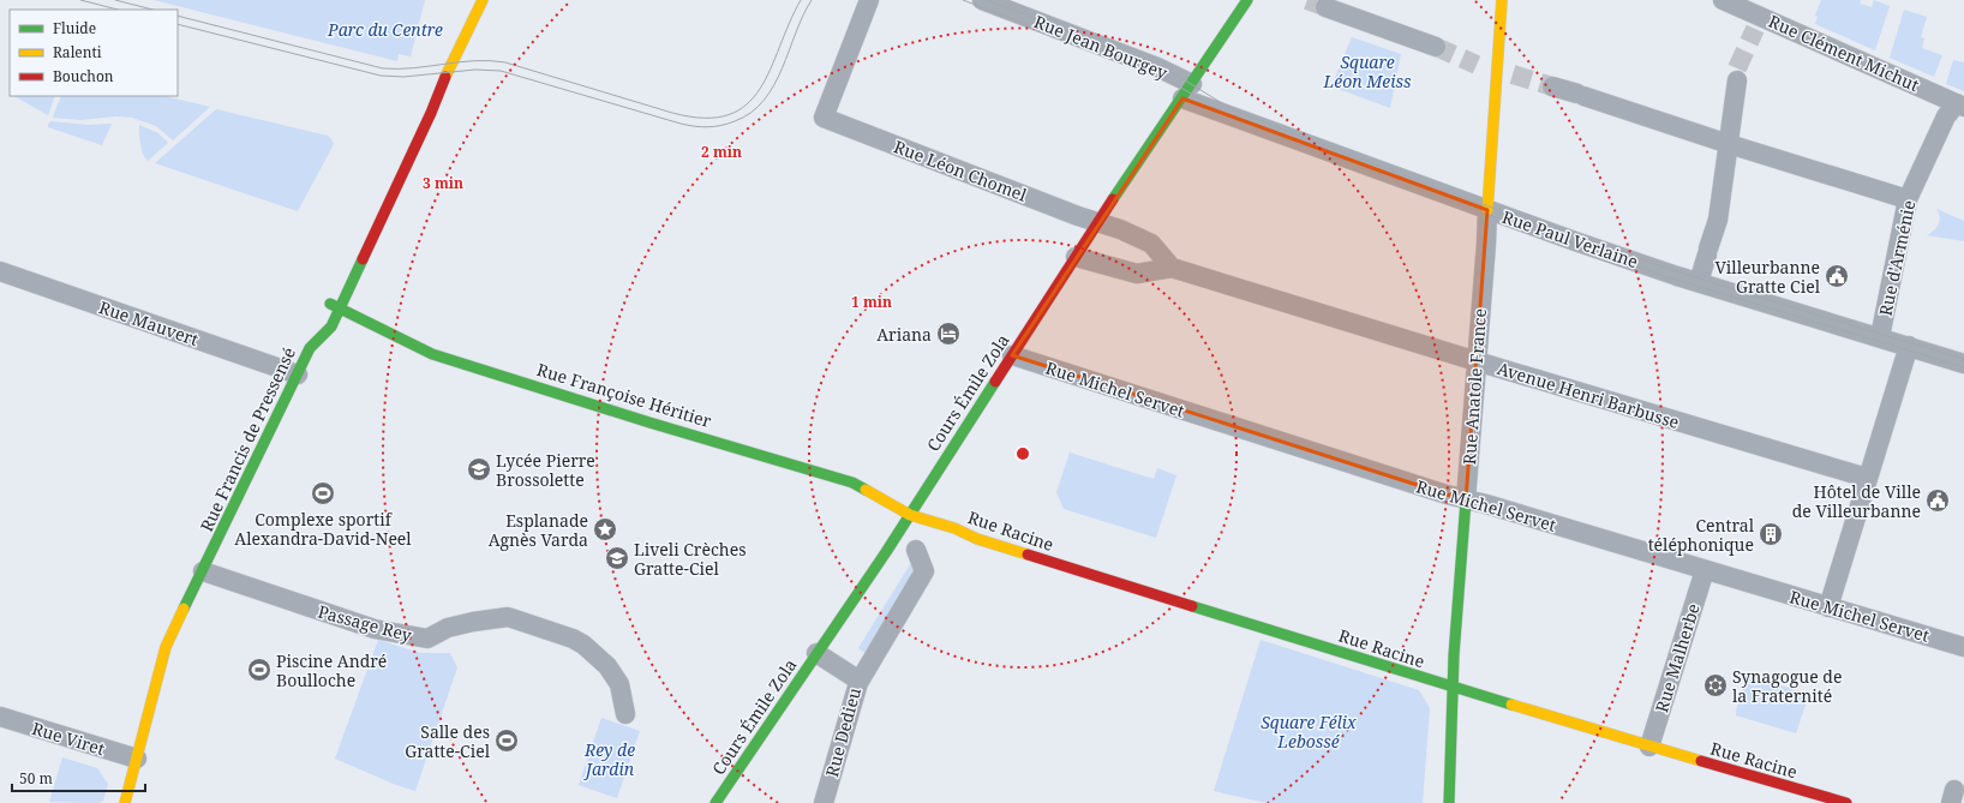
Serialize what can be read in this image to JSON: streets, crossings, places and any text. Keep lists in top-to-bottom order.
{
  "streets": {
    "street": [
      "Rue Jean Bourgey",
      "Rue Clément Michut",
      "Rue Léon Chomel",
      "Rue Paul Verlaine",
      "Rue d'Arménie",
      "Rue Mauvert",
      "Rue Anatole France",
      "Rue Michel Servet",
      "Cours Émile Zola",
      "Rue Françoise Héritier",
      "Avenue Henri Barbusse",
      "Rue Francis de Pressensé",
      "Rue Racine",
      "Passage Rey",
      "Rue Malherbe",
      "Rue Dedieu",
      "Rue Viret"
    ]
  },
  "crossings": [
    ["Rue Jean Bourgey", "Rue Paul Verlaine"],
    ["Rue Jean Bourgey", "Cours Émile Zola"],
    ["Rue Clément Michut", "Rue d'Arménie"],
    ["Rue Léon Chomel", "Cours Émile Zola"],
    ["Rue Paul Verlaine", "Rue d'Arménie"],
    ["Rue Paul Verlaine", "Rue Anatole France"],
    ["Rue Paul Verlaine", "Cours Émile Zola"],
    ["Rue Mauvert", "Rue Francis de Pressensé"],
    ["Rue Anatole France", "Rue Michel Servet"],
    ["Rue Anatole France", "Avenue Henri Barbusse"],
    ["Rue Anatole France", "Rue Racine"],
    ["Rue Michel Servet", "Cours Émile Zola"],
    ["Rue Michel Servet", "Rue Malherbe"],
    ["Cours Émile Zola", "Rue Françoise Héritier"],
    ["Cours Émile Zola", "Avenue Henri Barbusse"],
    ["Cours Émile Zola", "Rue Racine"],
    ["Cours Émile Zola", "Rue Dedieu"],
    ["Rue Françoise Héritier", "Rue Francis de Pressensé"],
    ["Rue Françoise Héritier", "Rue Racine"],
    ["Rue Francis de Pressensé", "Passage Rey"],
    ["Rue Francis de Pressensé", "Rue Viret"],
    ["Rue Racine", "Rue Malherbe"]
  ],
  "parks": [
    "Parc du Centre",
    "Square Léon Meiss",
    "Square Félix Lebossé",
    "Rey de Jardin"
  ],
  "places": {
    "public building": ["Villeurbanne Gratte Ciel", "Hôtel de Ville de Villeurbanne"],
    "hotel": ["Ariana"],
    "school or university": ["Lycée Pierre Brossolette", "Liveli Crèches Gratte-Ciel"],
    "sports": ["Complexe sportif Alexandra-David-Neel", "Piscine André Boulloche", "Salle des Gratte-Ciel"],
    "place": ["Esplanade Agnès Varda"],
    "building": ["Central téléphonique"],
    "synagogue": ["Synagogue de la Fraternité"]
  },
  "legend": ["Fluide", "Ralenti", "Bouchon"],
  "scale_bar": "50 m",
  "rings": ["2 min", "3 min", "1 min"]
}
